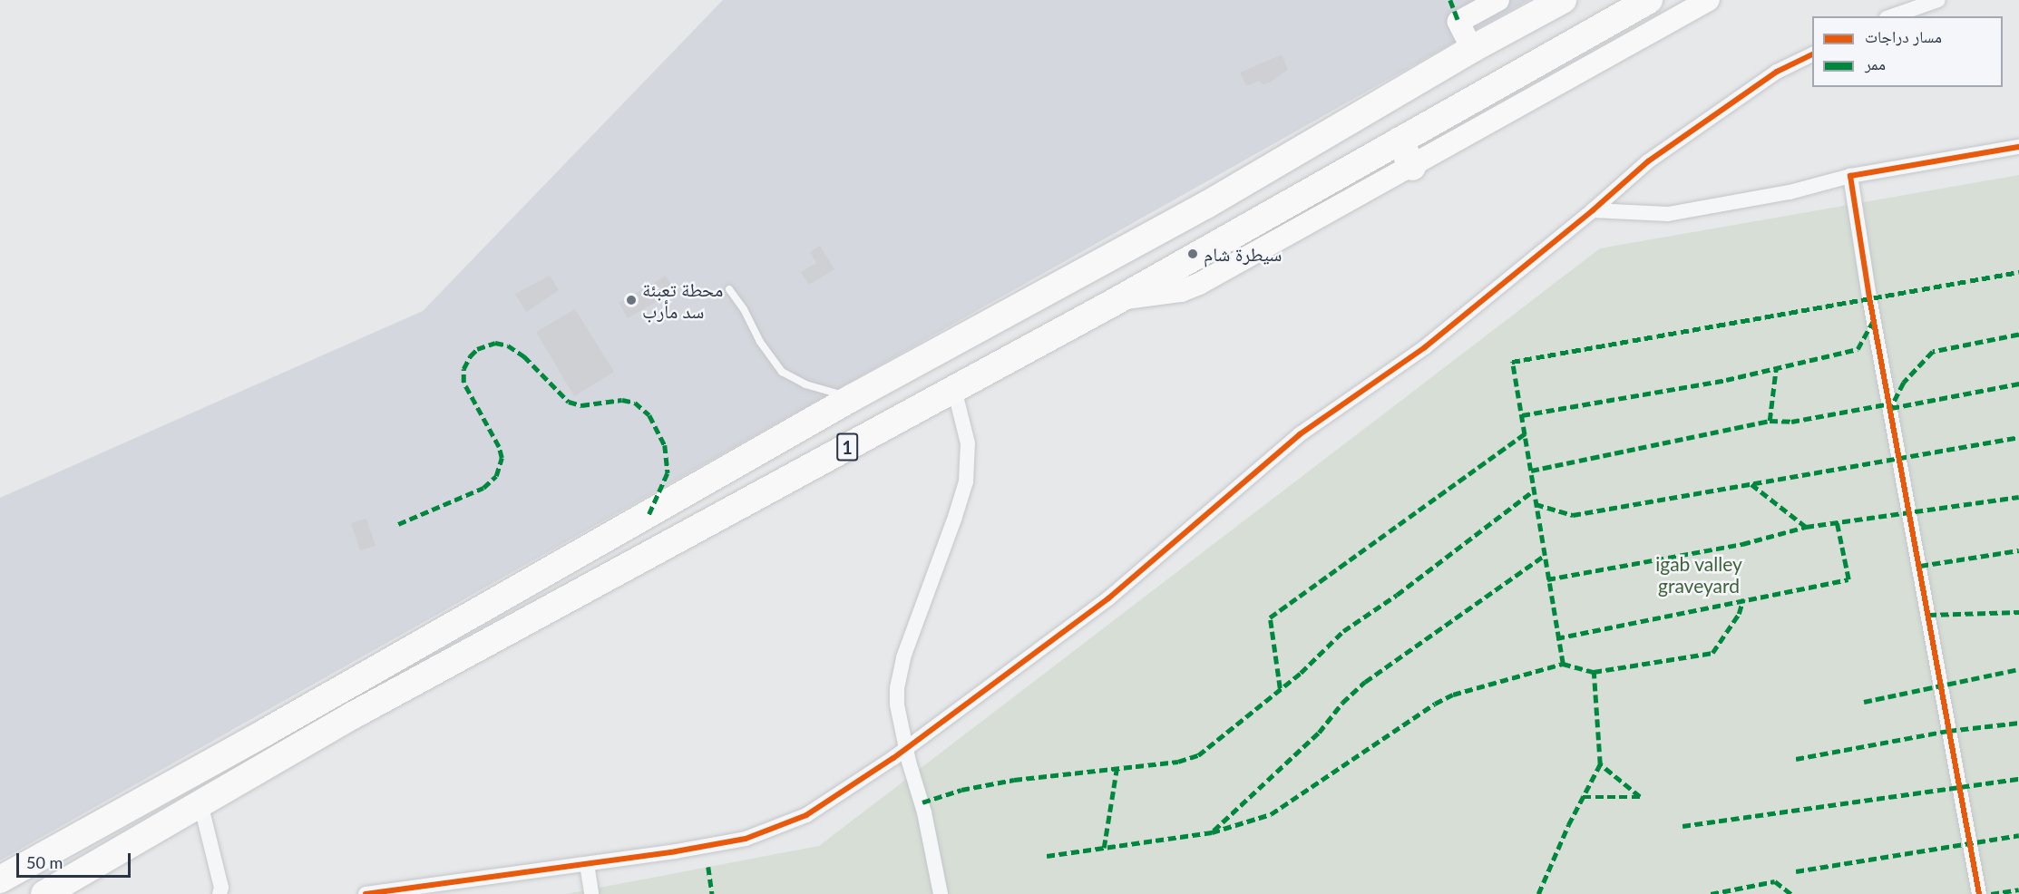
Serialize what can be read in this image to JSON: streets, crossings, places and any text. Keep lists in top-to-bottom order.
{
  "streets": {
    "highway": ["1"]
  },
  "parks": ["igab valley graveyard"],
  "places": ["سيطرة شام", "محطة تعبئة سد مأرب"],
  "legend": ["مسار دراجات", "ممر"],
  "scale_bar": "50 m"
}
